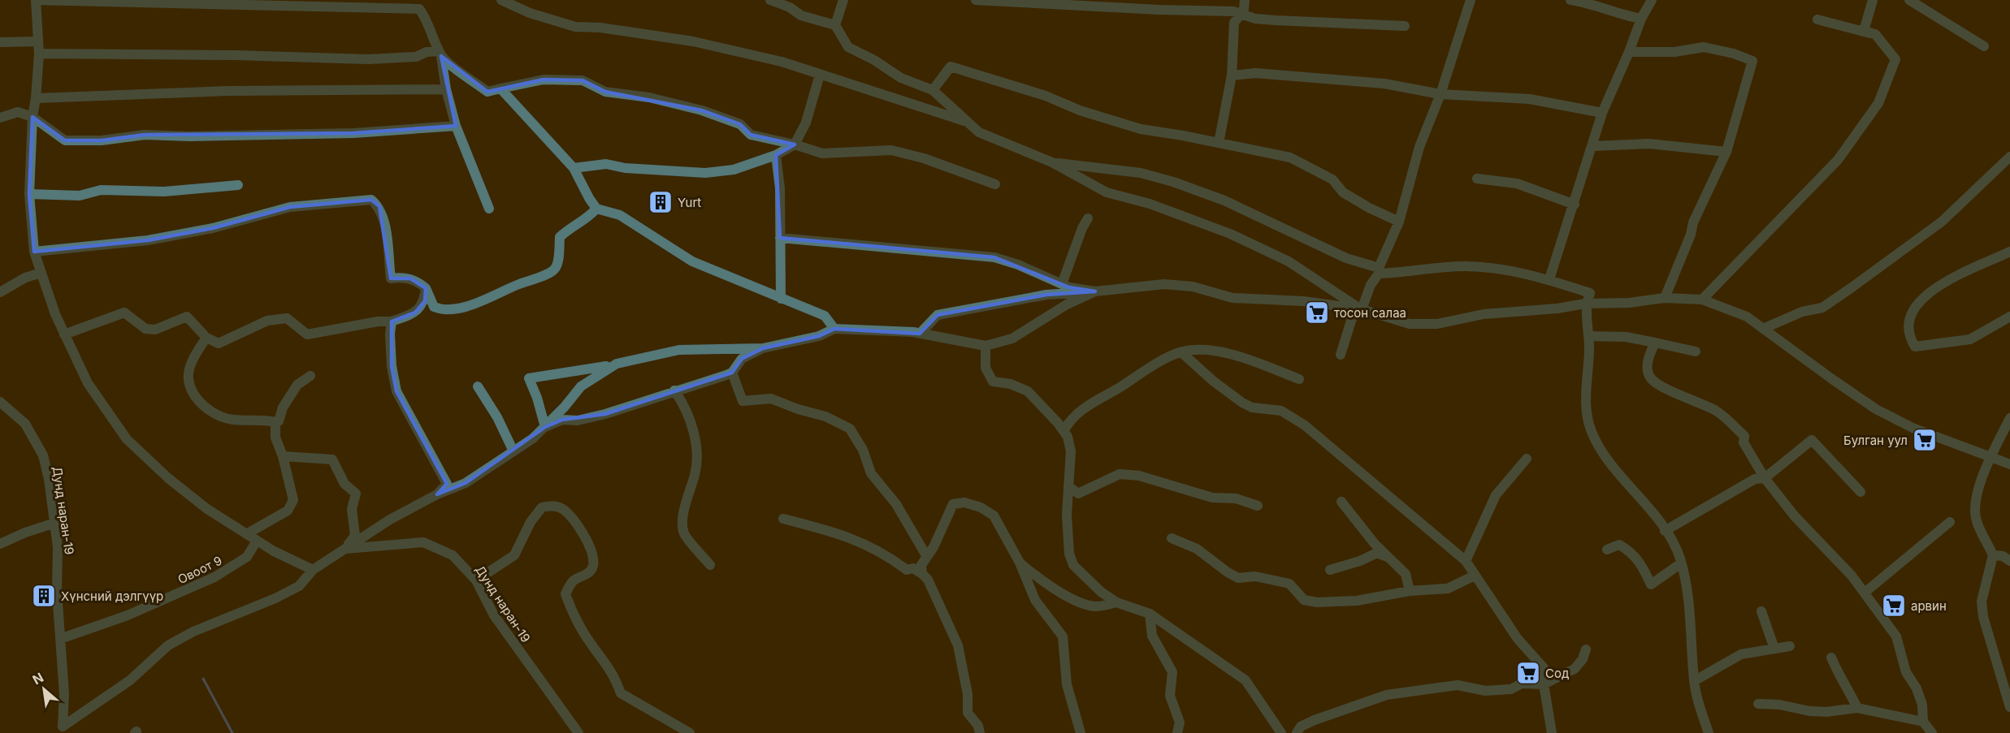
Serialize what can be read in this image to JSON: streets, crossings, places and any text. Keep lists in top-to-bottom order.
{
  "streets": {
    "street": ["Дунд наран-19", "Овоот 9"]
  },
  "crossings": [
    ["Дунд наран-19", "Овоот 9"]
  ],
  "places": {
    "building": ["Yurt", "Хүнсний дэлгүүр"],
    "supermarket": [
      "тосон салаа",
      "Булган уул",
      "арвин",
      "Сод"
    ]
  },
  "north": "top left"
}
